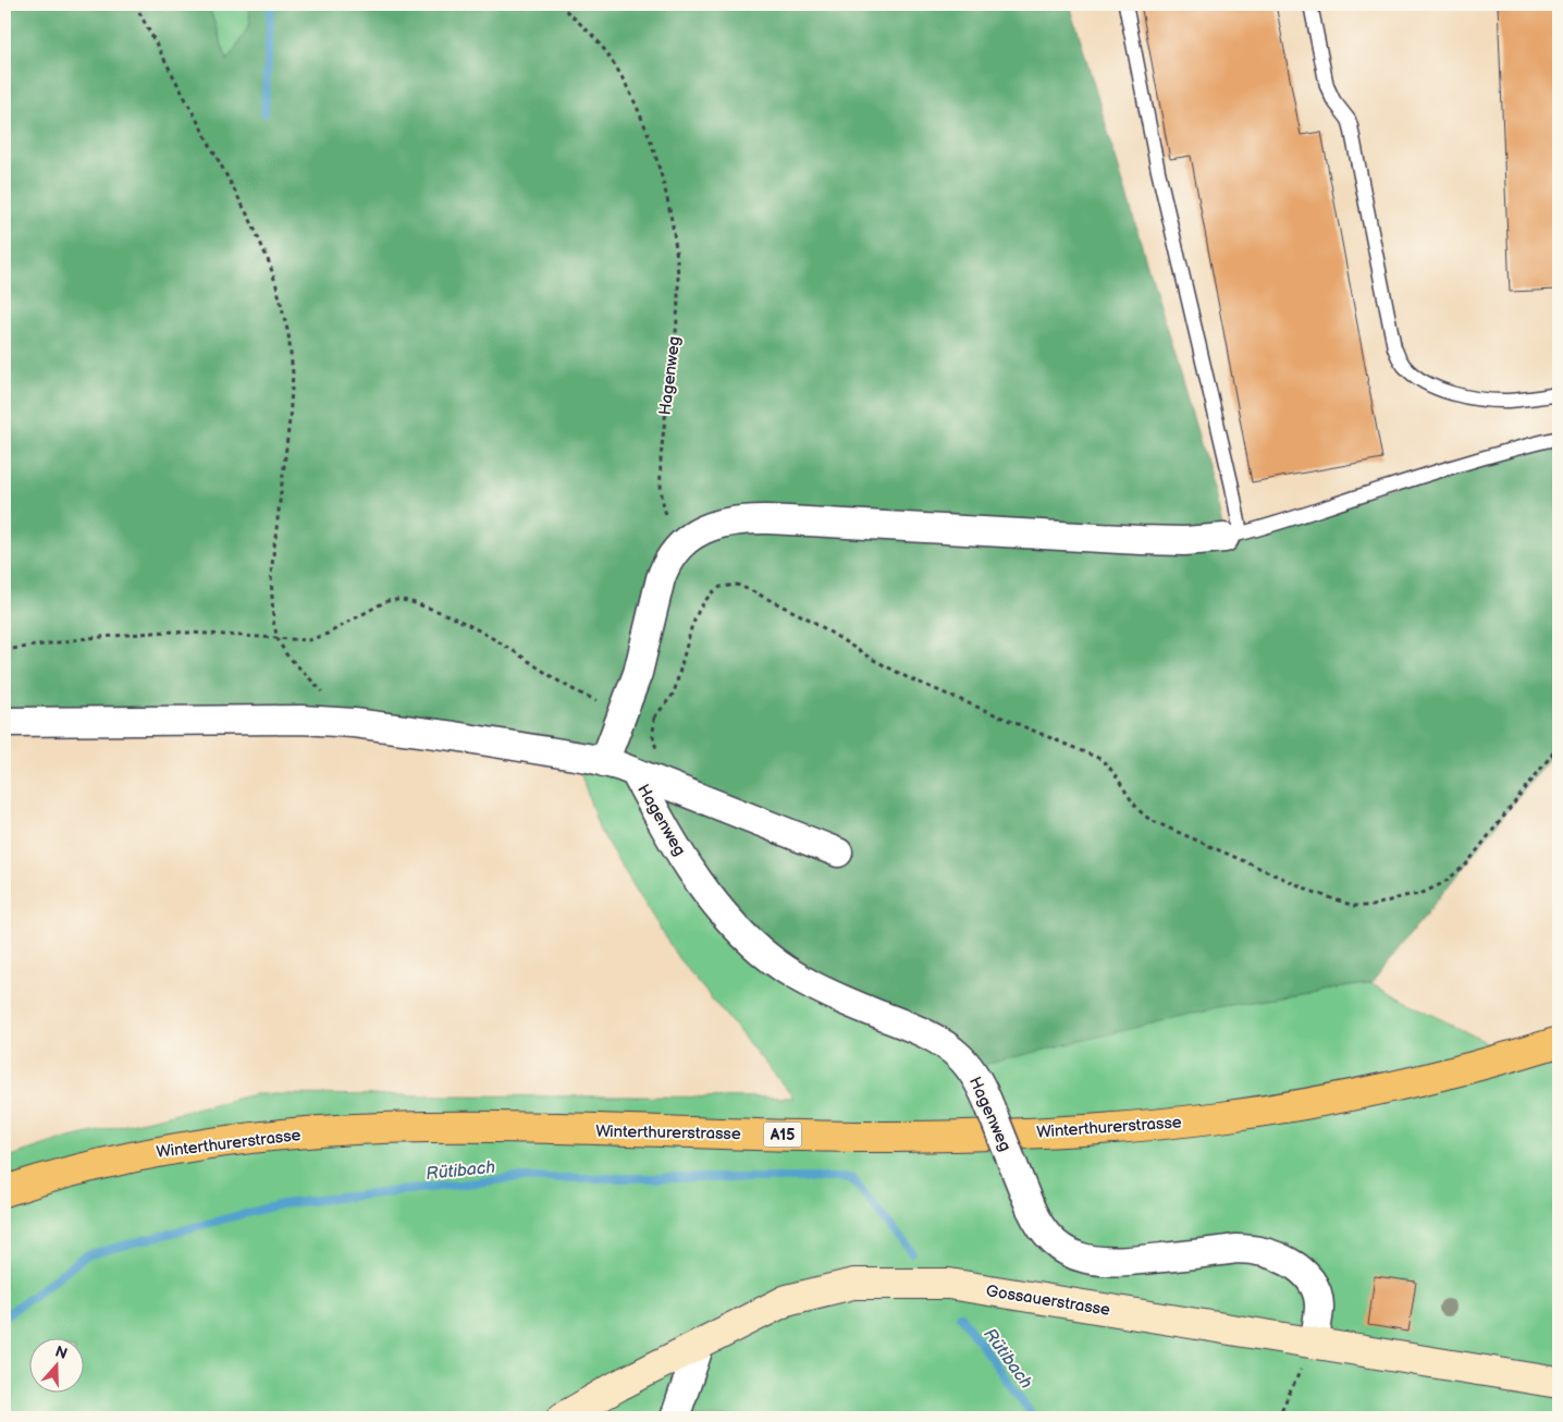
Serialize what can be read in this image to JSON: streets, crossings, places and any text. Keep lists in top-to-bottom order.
{
  "streets": {
    "highway": ["Winterthurerstrasse", "A15"],
    "street": ["Hagenweg", "Gossauerstrasse"]
  },
  "crossings": [
    ["Hagenweg", "Gossauerstrasse"]
  ],
  "water": ["Rütibach"],
  "north": "top"
}
